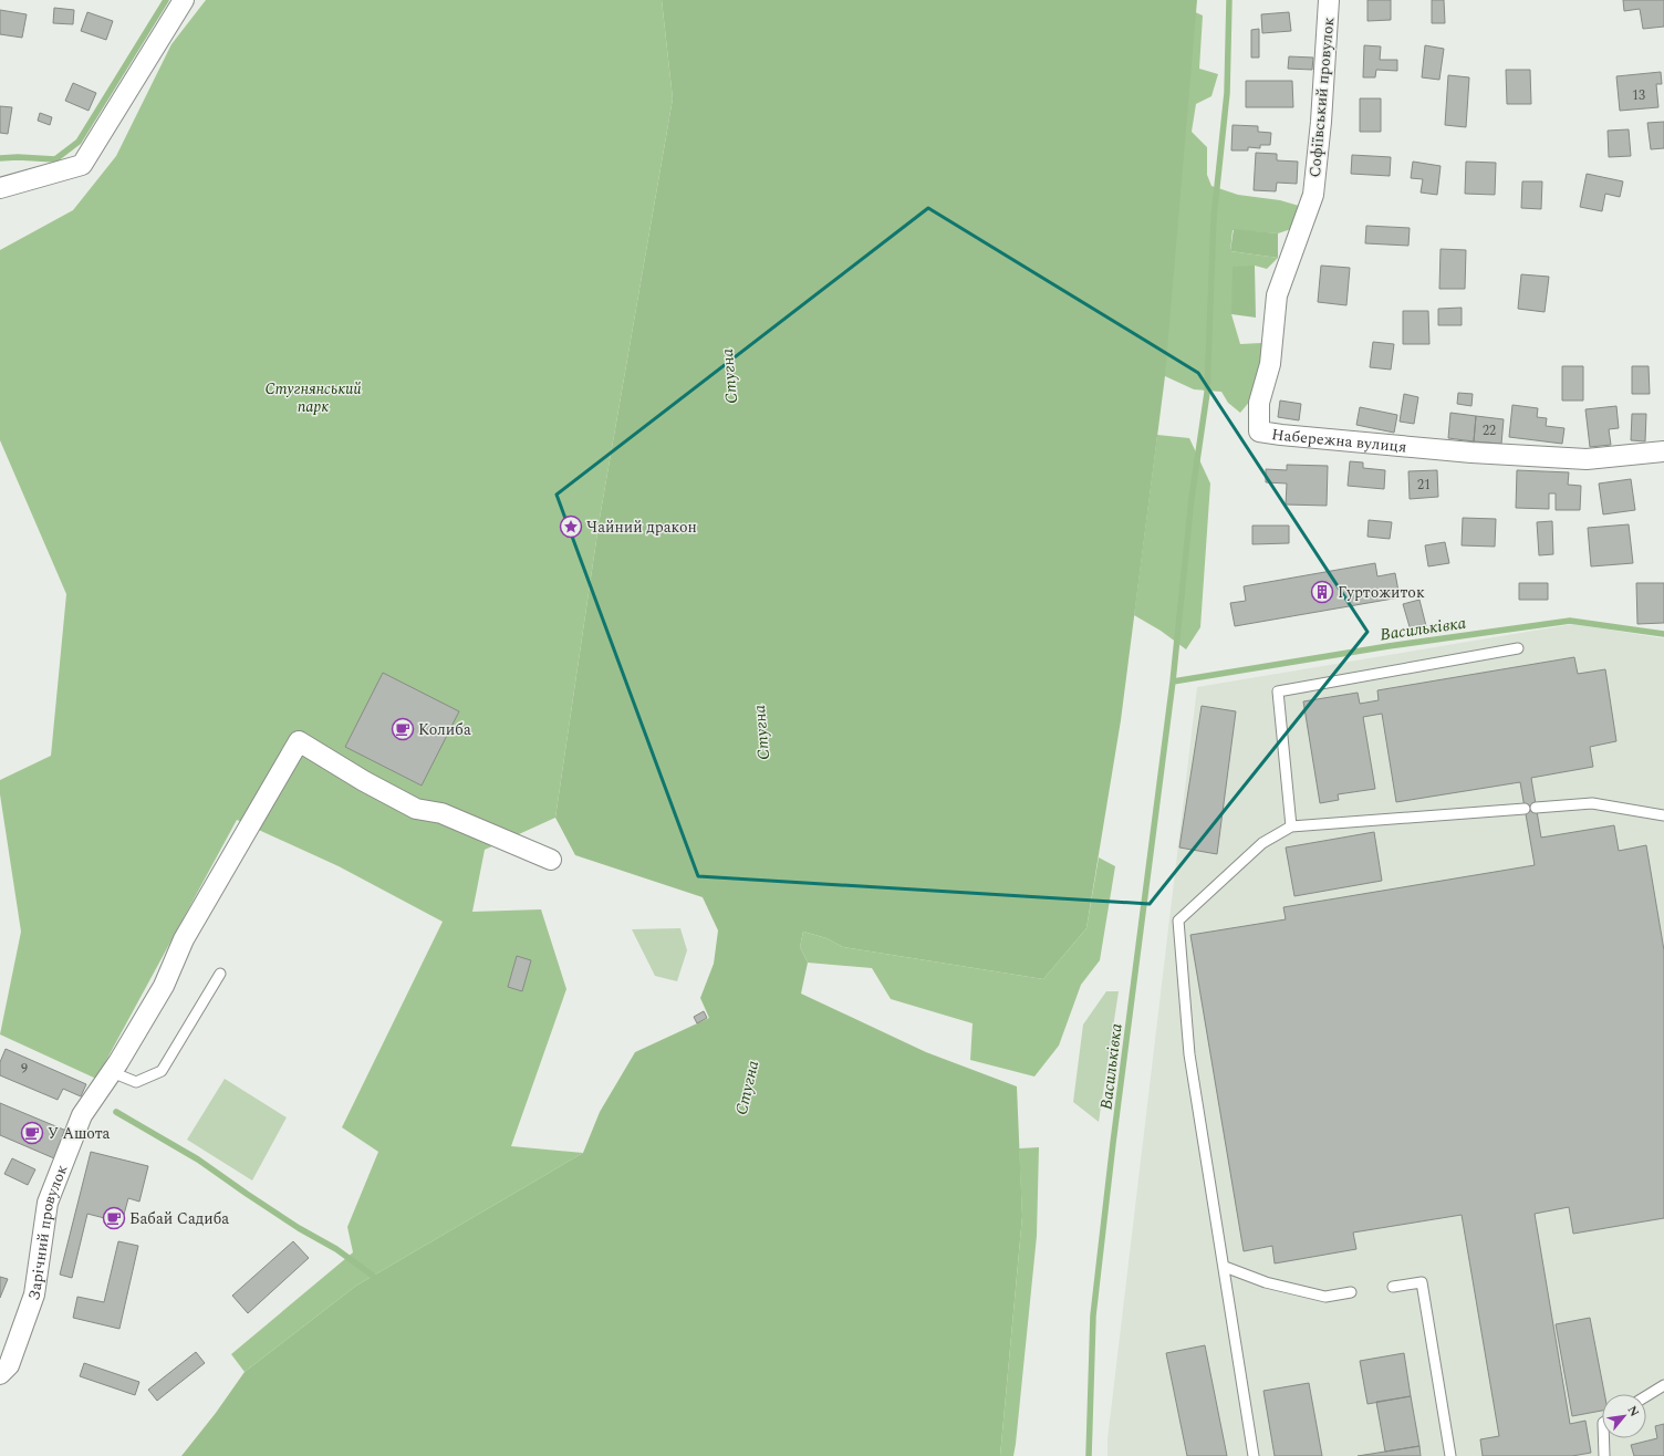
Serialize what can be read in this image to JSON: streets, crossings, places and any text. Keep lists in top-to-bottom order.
{
  "streets": {
    "street": ["Софіївський провулок", "Набережна вулиця", "Зарічний провулок"]
  },
  "crossings": [
    ["Софіївський провулок", "Набережна вулиця"]
  ],
  "water": ["Стугна", "Васильківка"],
  "parks": ["Стугнянський парк"],
  "places": {
    "place": ["Чайний дракон"],
    "building": ["Гуртожиток"],
    "cafe": ["Колиба", "У Ашота", "Бабай Садиба"]
  },
  "house_numbers": [
    "13",
    "22",
    "21",
    "9"
  ],
  "north": "top right"
}
